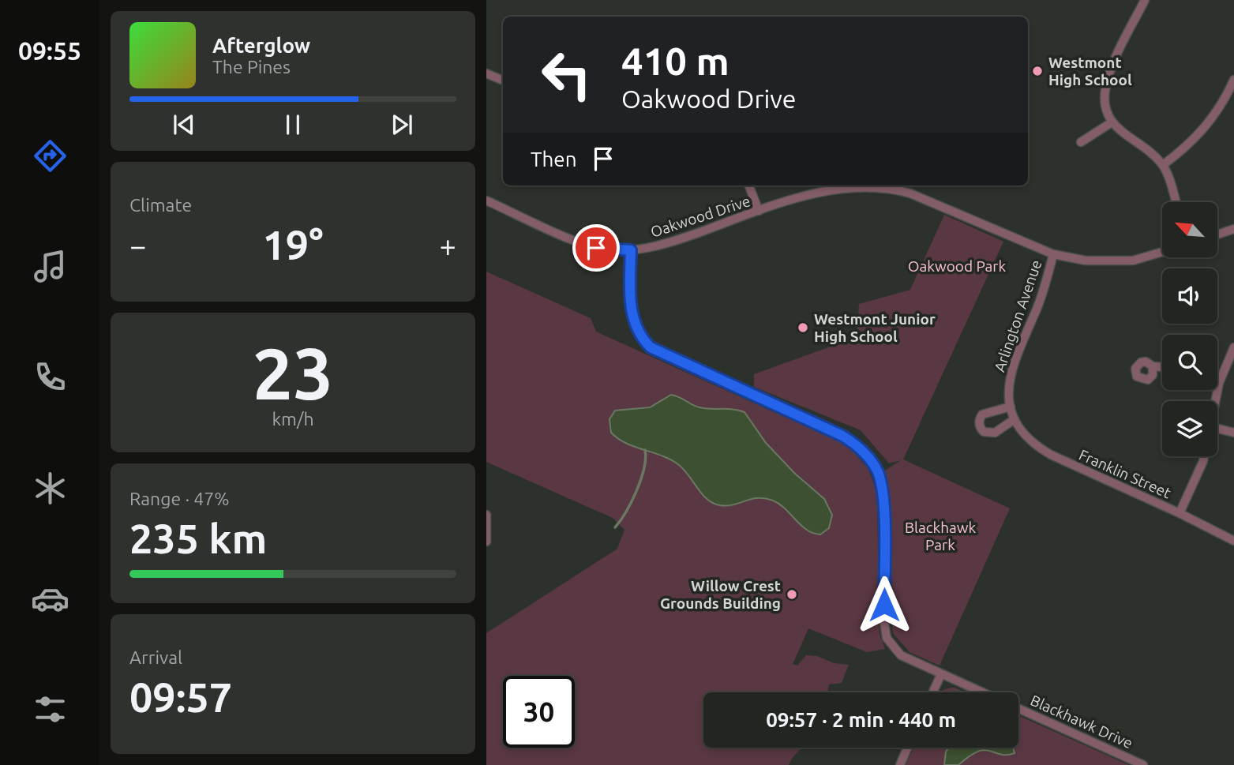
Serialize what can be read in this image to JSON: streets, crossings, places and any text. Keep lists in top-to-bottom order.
{
  "streets": {
    "street": [
      "Oakwood Drive",
      "Arlington Avenue",
      "Franklin Street",
      "Blackhawk Drive"
    ]
  },
  "crossings": [
    ["Oakwood Drive", "Arlington Avenue"],
    ["Arlington Avenue", "Franklin Street"]
  ],
  "parks": ["Oakwood Park", "Blackhawk Park"],
  "places": ["Westmont High School", "Westmont Junior High School", "Willow Crest Grounds Building"],
  "north": "top left",
  "page": {
    "tabs": "09:55",
    "turn": ["410 m", "Oakwood Drive"],
    "song": ["Afterglow", "The Pines"],
    "then": "Then",
    "tile": [
      "Climate",
      ["23", "km/h"],
      ["Range · 47%", "235 km"],
      ["Arrival", "09:57"]
    ],
    "heat": ["−", "19°", "+"],
    "limit": "30",
    "trip": "09:57 · 2 min · 440 m"
  }
}
